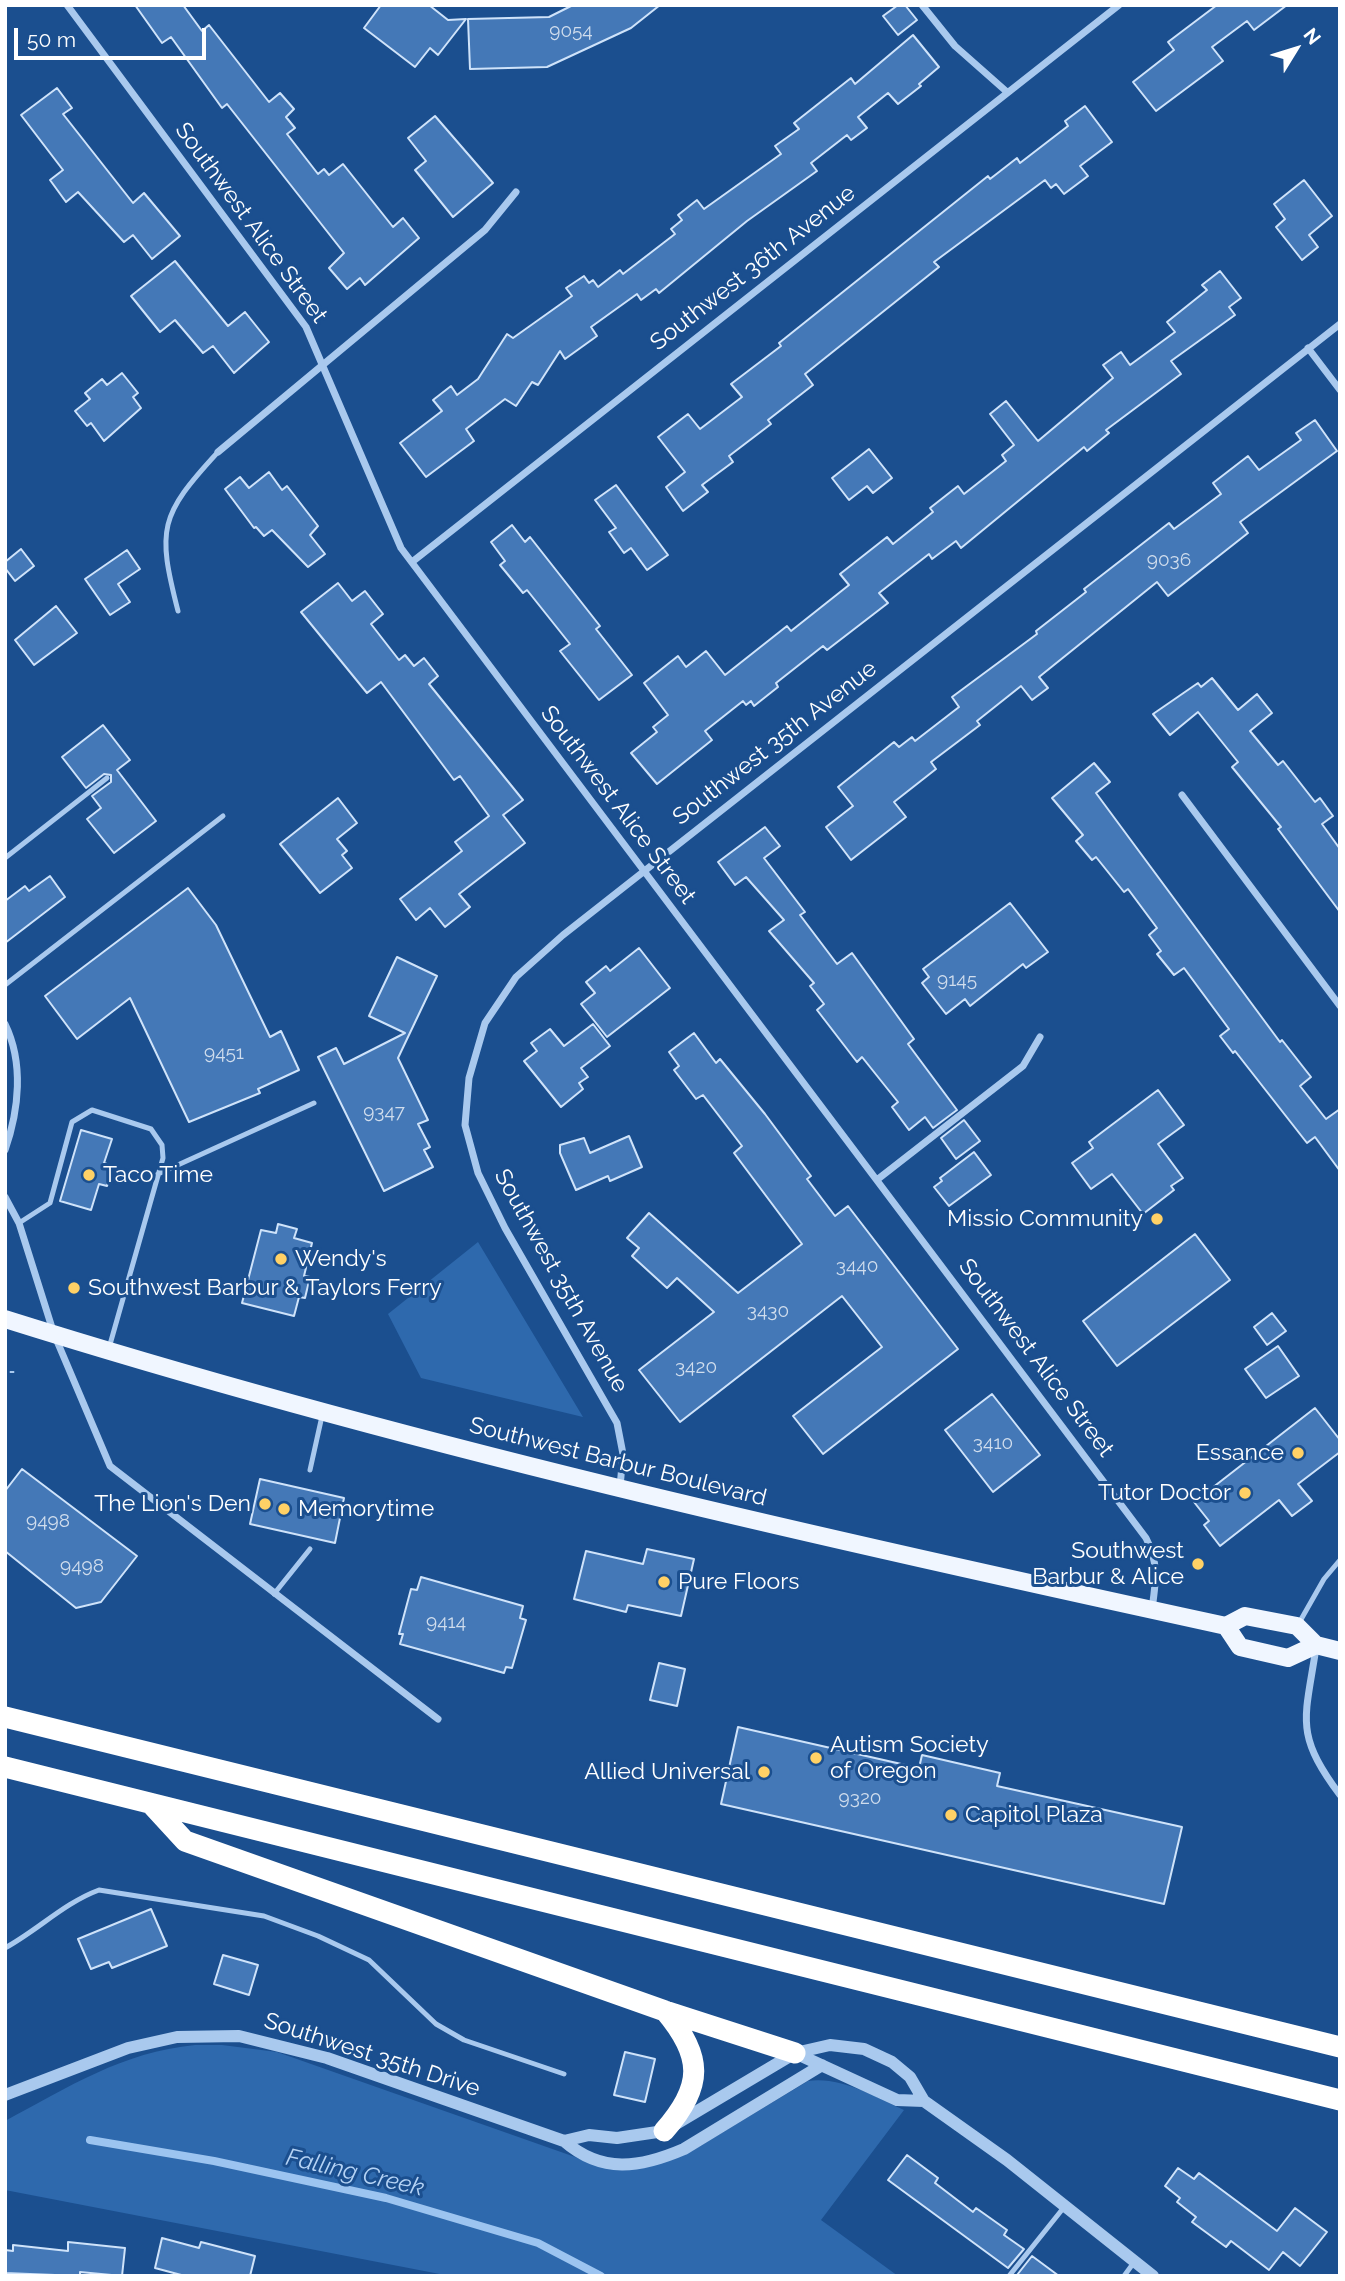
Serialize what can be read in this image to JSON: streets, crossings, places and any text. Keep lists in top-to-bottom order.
{
  "streets": {
    "main road": ["Southwest Barbur Boulevard"],
    "street": [
      "Southwest Alice Street",
      "Southwest 36th Avenue",
      "Southwest 35th Avenue",
      "Southwest 35th Drive"
    ]
  },
  "crossings": [
    ["Southwest Alice Street", "Southwest 36th Avenue"],
    ["Southwest Alice Street", "Southwest 35th Avenue"],
    ["Southwest Alice Street", "Southwest Barbur Boulevard"],
    ["Southwest 35th Avenue", "Southwest Barbur Boulevard"]
  ],
  "water": ["Falling Creek"],
  "places": [
    "Taco Time",
    "Missio Community",
    "Wendy's",
    "Southwest Barbur & Taylors Ferry",
    "Essance",
    "Tutor Doctor",
    "The Lion's Den",
    "Memorytime",
    "Southwest Barbur & Alice",
    "Pure Floors",
    "Autism Society of Oregon",
    "Allied Universal",
    "Capitol Plaza"
  ],
  "house_numbers": [
    "9054",
    "9036",
    "9145",
    "9451",
    "9347",
    "3440",
    "3430",
    "3420",
    "3410",
    "9498",
    "9498",
    "9414",
    "9320"
  ],
  "scale_bar": "50 m",
  "north": "top right"
}
